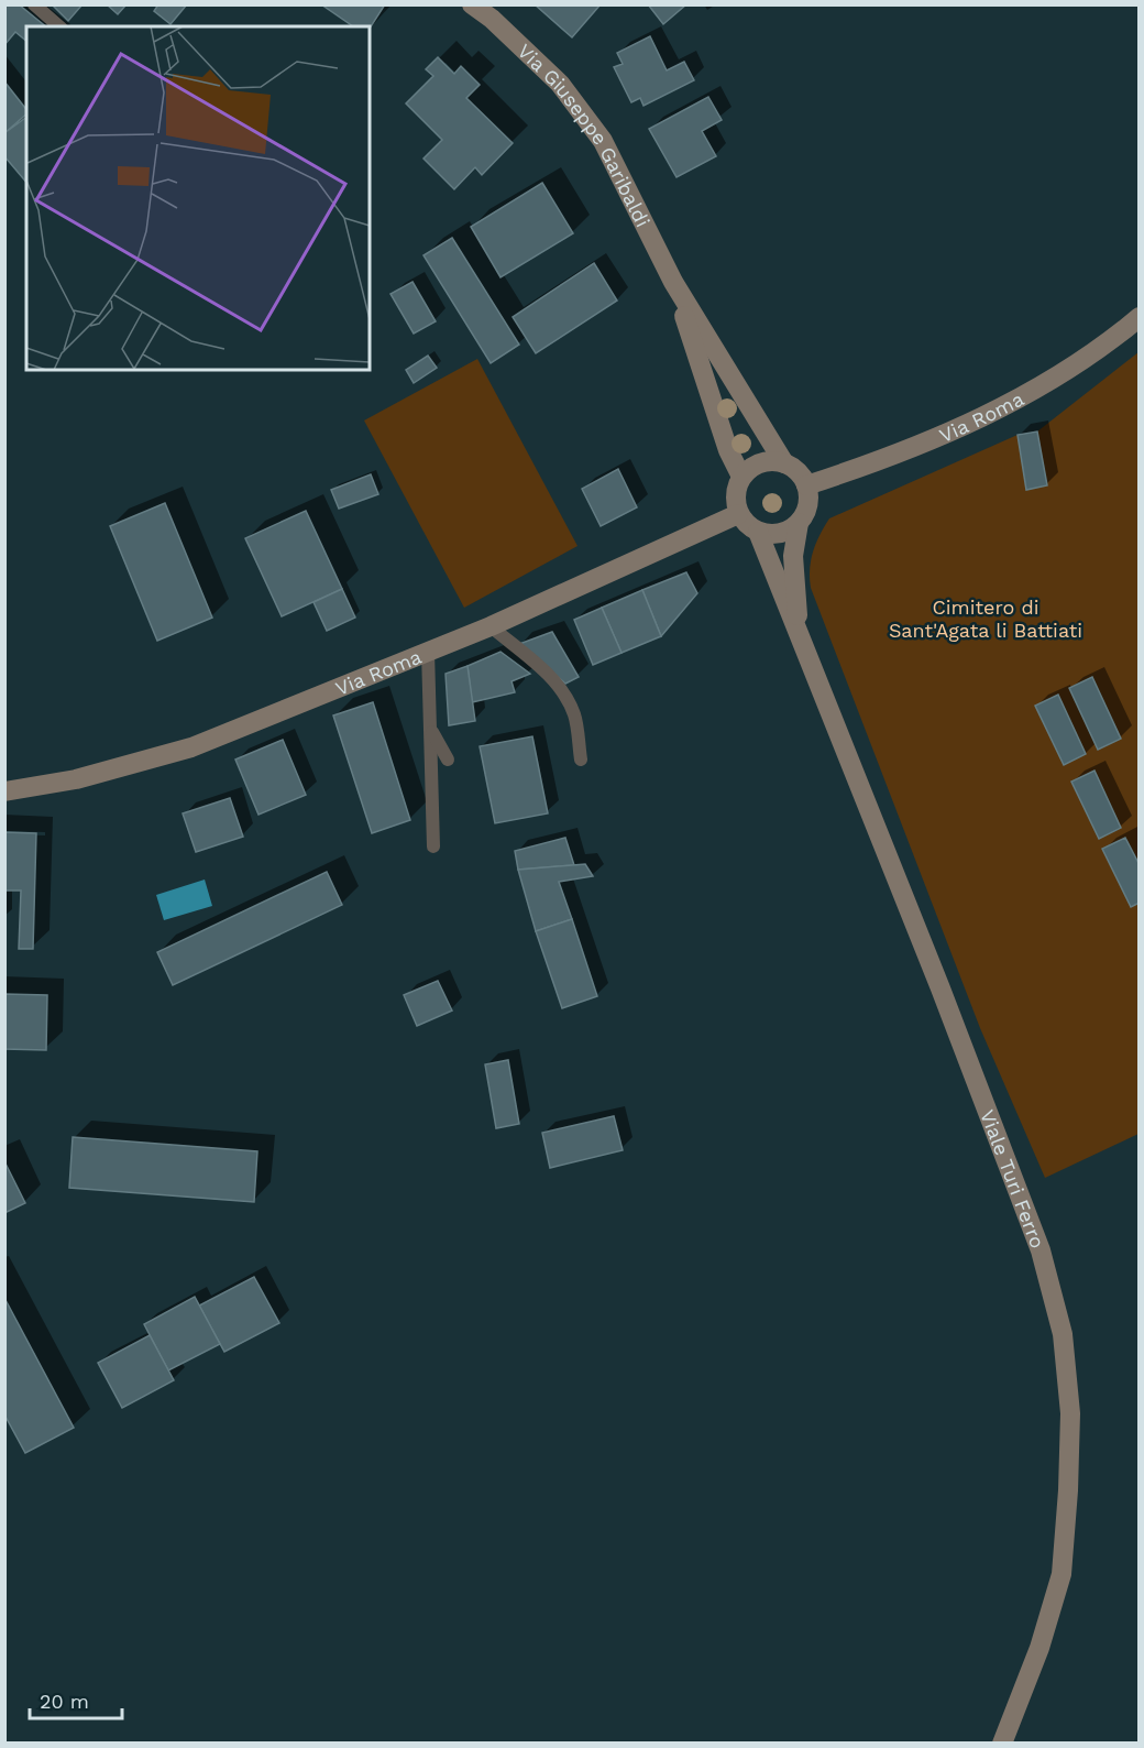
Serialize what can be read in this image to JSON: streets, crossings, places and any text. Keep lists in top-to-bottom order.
{
  "streets": {
    "main road": ["Via Giuseppe Garibaldi", "Via Roma", "Viale Turi Ferro"]
  },
  "crossings": [
    ["Via Roma", "Viale Turi Ferro"]
  ],
  "parks": ["Cimitero di Sant'Agata li Battiati"],
  "scale_bar": "20 m"
}
